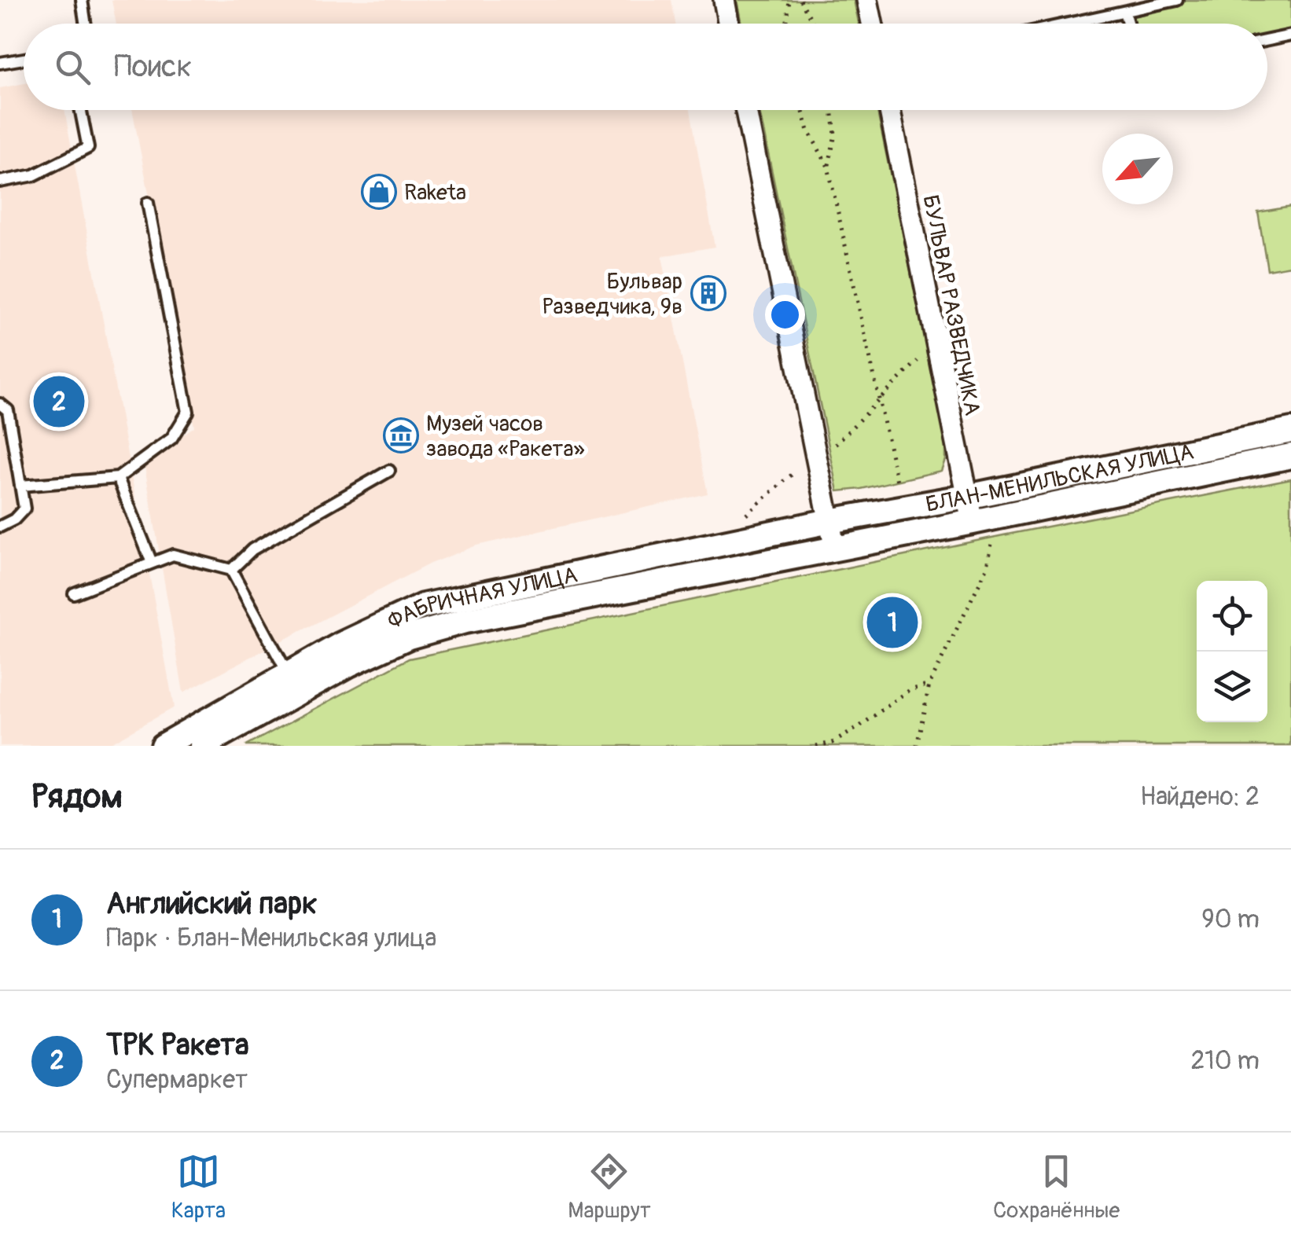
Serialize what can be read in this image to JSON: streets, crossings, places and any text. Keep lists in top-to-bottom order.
{
  "streets": {
    "street": ["БУЛЬВАР РАЗВЕДЧИКА", "БЛАН-МЕНИЛЬСКАЯ УЛИЦА", "ФАБРИЧНАЯ УЛИЦА"]
  },
  "crossings": [
    ["БУЛЬВАР РАЗВЕДЧИКА", "БЛАН-МЕНИЛЬСКАЯ УЛИЦА"],
    ["БЛАН-МЕНИЛЬСКАЯ УЛИЦА", "ФАБРИЧНАЯ УЛИЦА"]
  ],
  "places": {
    "shop": ["Raketa"],
    "building": ["Бульвар Разведчика, 9в"],
    "museum": ["Музей часов завода «Ракета»"]
  },
  "north": "bottom left",
  "page": {
    "search": "Поиск",
    "pins": ["2", "1"],
    "heading": ["Рядом", "Найдено: 2"],
    "list": [
      {
        "mark": "1",
        "name": "Английский парк",
        "note": "Парк · Блан-Менильская улица",
        "value": "90 m"
      },
      {
        "mark": "2",
        "name": "ТРК Ракета",
        "note": "Супермаркет",
        "value": "210 m"
      }
    ],
    "nav": ["Карта", "Маршрут", "Сохранённые"]
  }
}
